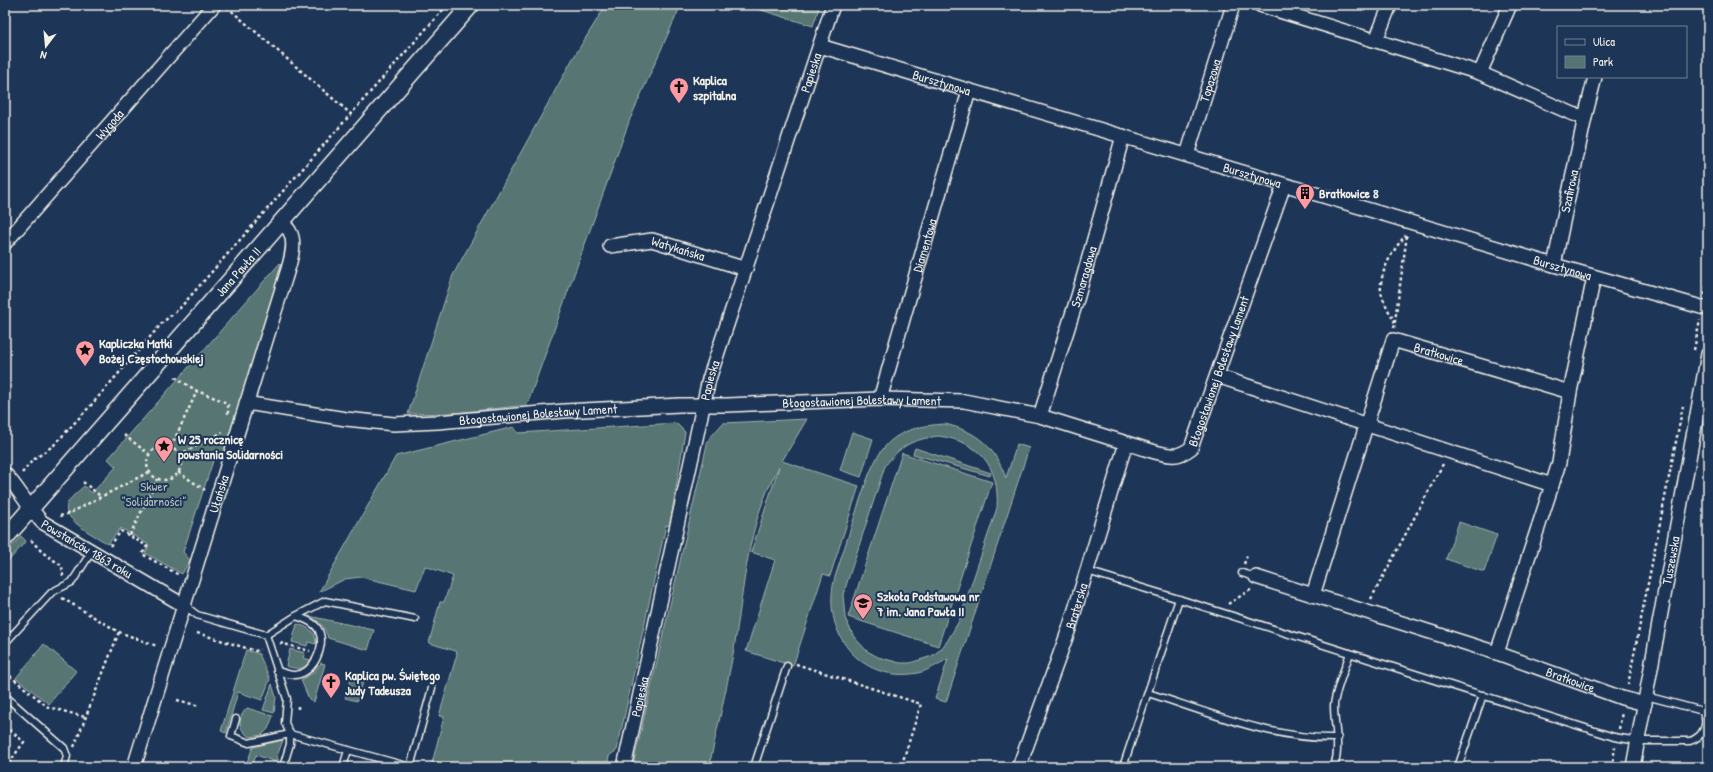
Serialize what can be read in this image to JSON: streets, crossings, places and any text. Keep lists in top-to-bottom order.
{
  "streets": {
    "street": [
      "Papieska",
      "Topazowa",
      "Bursztynowa",
      "Wygoda",
      "Szafirowa",
      "Diamentowa",
      "Watykańska",
      "Jana Pawła II",
      "Szmaragdowa",
      "Bratkowice",
      "Błogosławionej Bolesławy Lament",
      "Ułańska",
      "Powstańców 1863 roku",
      "Tuszewska",
      "Braterska"
    ]
  },
  "crossings": [
    ["Papieska", "Bursztynowa"],
    ["Papieska", "Watykańska"],
    ["Papieska", "Błogosławionej Bolesławy Lament"],
    ["Topazowa", "Bursztynowa"],
    ["Bursztynowa", "Szafirowa"],
    ["Bursztynowa", "Diamentowa"],
    ["Bursztynowa", "Szmaragdowa"],
    ["Bursztynowa", "Błogosławionej Bolesławy Lament"],
    ["Diamentowa", "Błogosławionej Bolesławy Lament"],
    ["Jana Pawła II", "Ułańska"],
    ["Jana Pawła II", "Powstańców 1863 roku"],
    ["Szmaragdowa", "Błogosławionej Bolesławy Lament"],
    ["Bratkowice", "Tuszewska"],
    ["Błogosławionej Bolesławy Lament", "Ułańska"],
    ["Błogosławionej Bolesławy Lament", "Braterska"],
    ["Ułańska", "Powstańców 1863 roku"]
  ],
  "parks": ["Skwer \"Solidarności\""],
  "places": {
    "church": ["Kaplica szpitalna", "Kaplica pw. Świętego Judy Tadeusza"],
    "building": ["Bratkowice 8"],
    "place": ["Kapliczka Matki Bożej Częstochowskiej", "W 25 rocznicę powstania Solidarności"],
    "school or university": ["Szkoła Podstawowa nr 7 im. Jana Pawła II"]
  },
  "legend": ["Ulica", "Park"],
  "north": "bottom"
}
